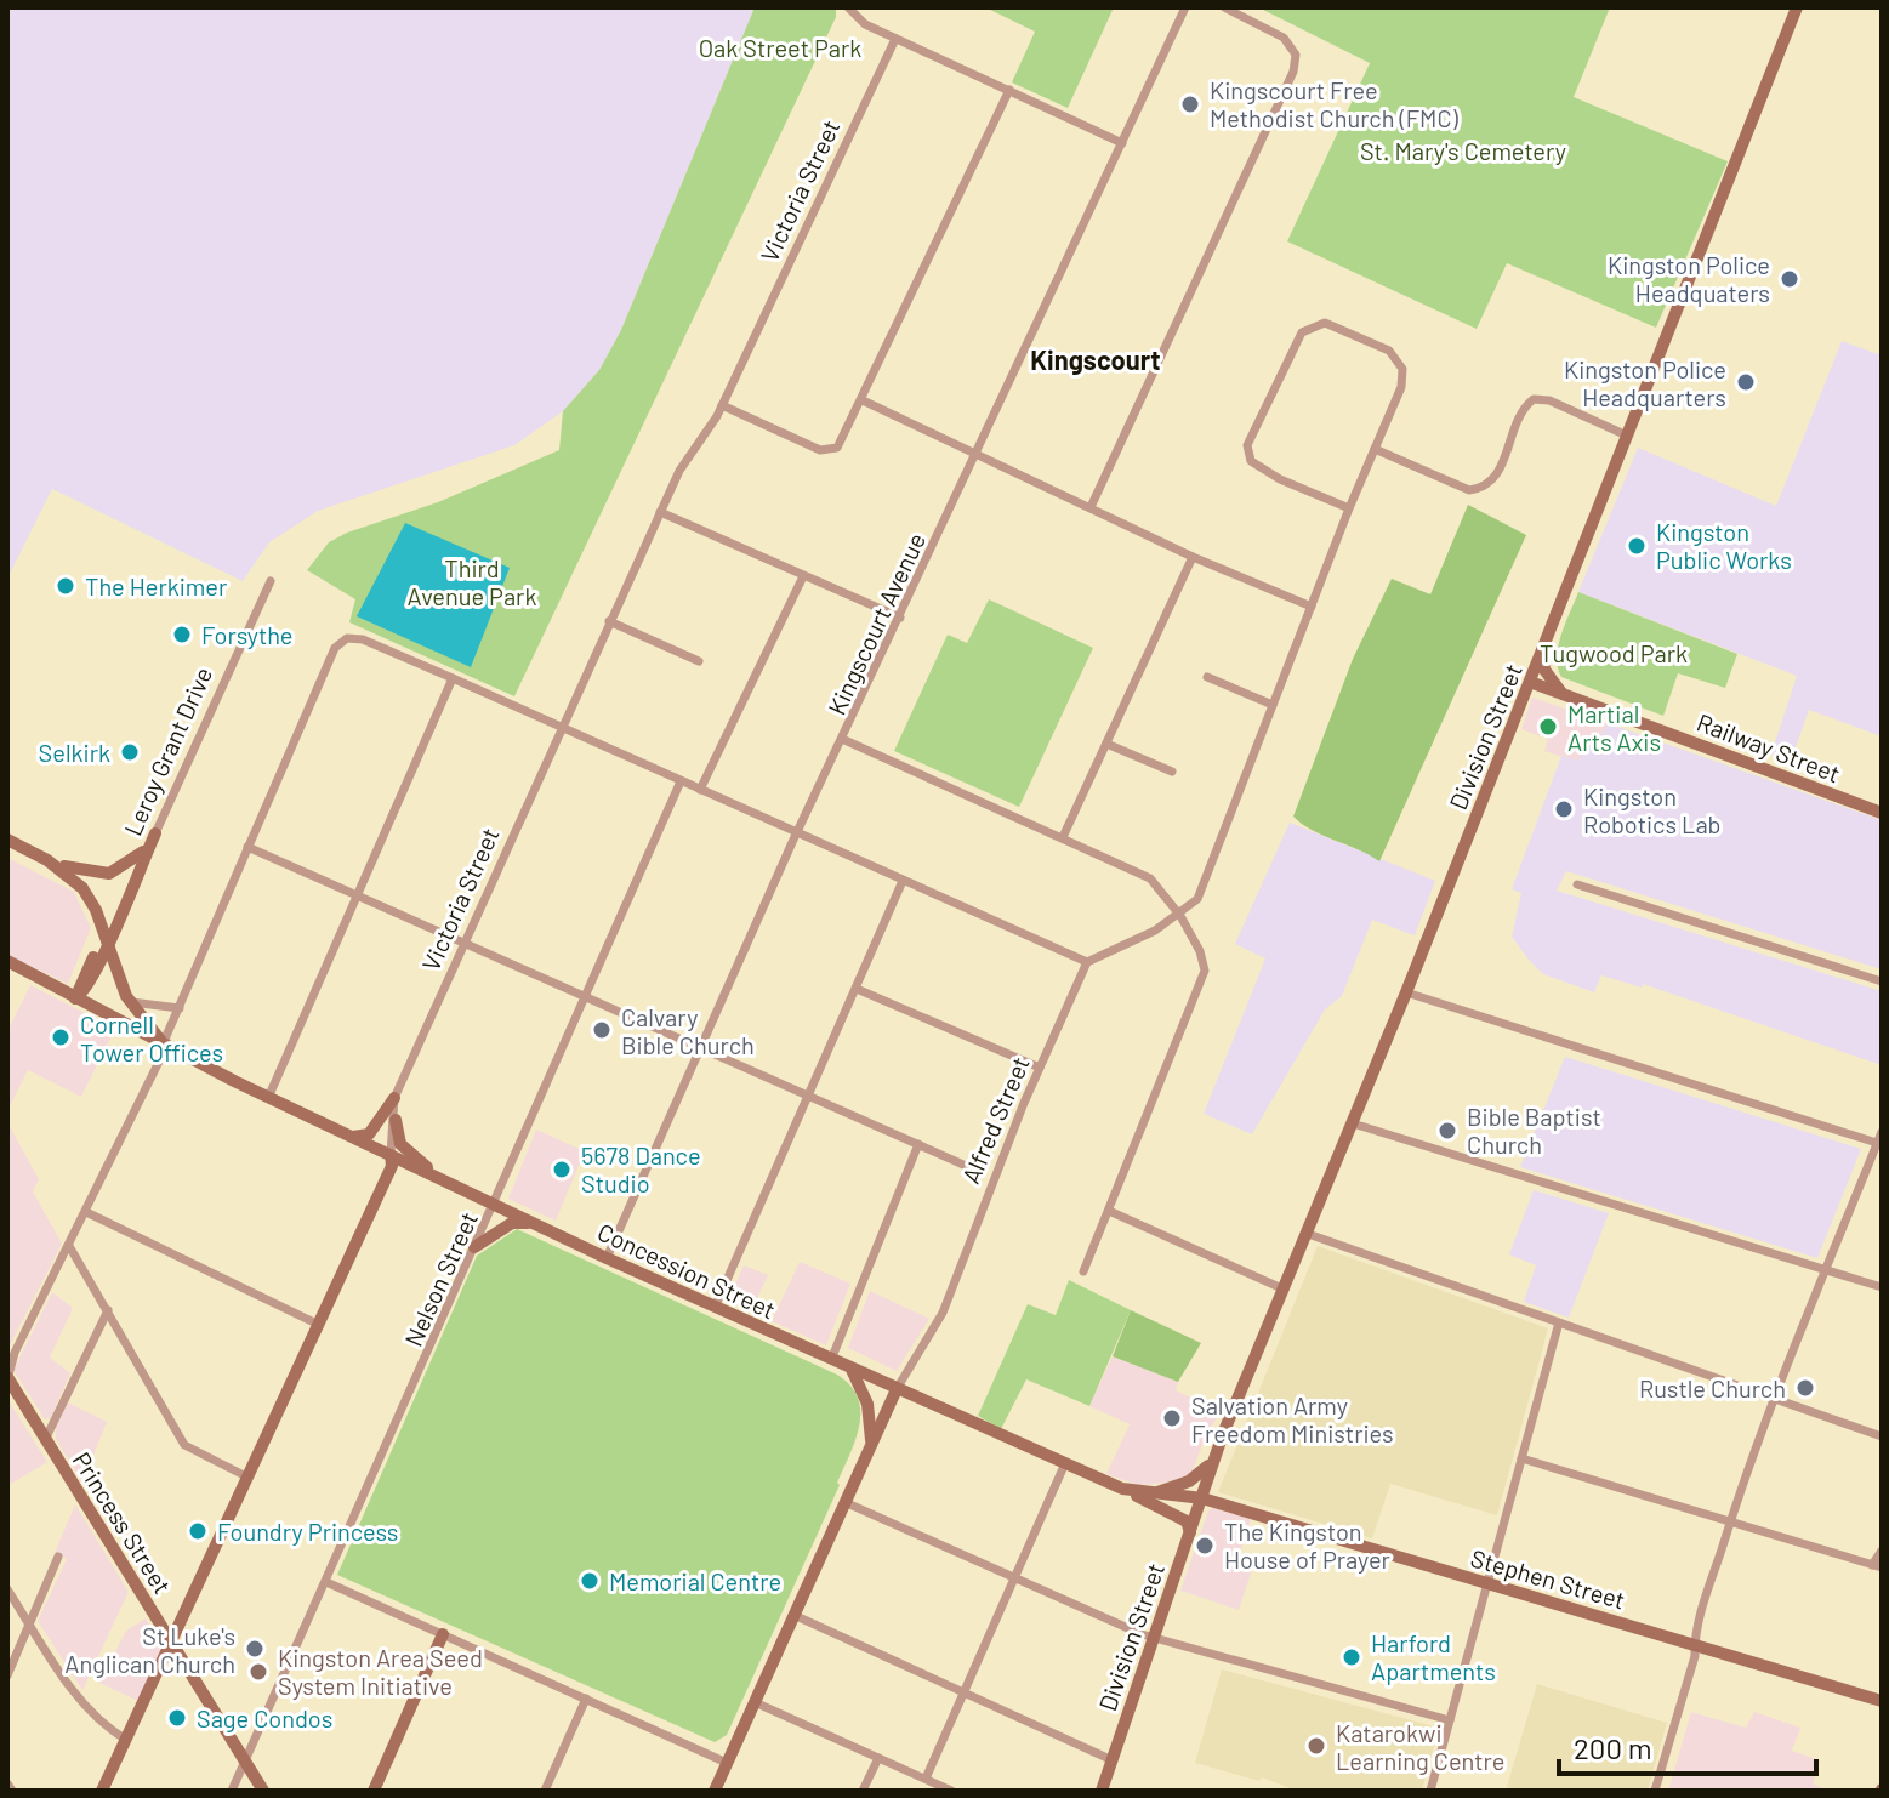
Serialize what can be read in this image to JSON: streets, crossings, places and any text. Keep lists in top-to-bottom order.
{
  "streets": {
    "main road": [
      "Victoria Street",
      "Division Street",
      "Railway Street",
      "Leroy Grant Drive",
      "Alfred Street",
      "Concession Street",
      "Princess Street",
      "Stephen Street"
    ],
    "street": ["Kingscourt Avenue", "Nelson Street"]
  },
  "crossings": [
    ["Victoria Street", "Concession Street"],
    ["Victoria Street", "Princess Street"],
    ["Kingscourt Avenue", "Concession Street"],
    ["Division Street", "Railway Street"],
    ["Division Street", "Concession Street"],
    ["Division Street", "Stephen Street"],
    ["Leroy Grant Drive", "Concession Street"],
    ["Alfred Street", "Concession Street"],
    ["Concession Street", "Nelson Street"],
    ["Concession Street", "Stephen Street"],
    ["Nelson Street", "Princess Street"]
  ],
  "districts": ["Kingscourt"],
  "parks": [
    "Oak Street Park",
    "St. Mary's Cemetery",
    "Third Avenue Park",
    "Tugwood Park"
  ],
  "places": [
    "Kingscourt Free Methodist Church (FMC)",
    "Kingston Police Headquaters",
    "Kingston Police Headquarters",
    "Kingston Public Works",
    "The Herkimer",
    "Forsythe",
    "Martial Arts Axis",
    "Selkirk",
    "Kingston Robotics Lab",
    "Calvary Bible Church",
    "Cornell Tower Offices",
    "Bible Baptist Church",
    "5678 Dance Studio",
    "Rustle Church",
    "Salvation Army Freedom Ministries",
    "Foundry Princess",
    "The Kingston House of Prayer",
    "Memorial Centre",
    "St Luke's Anglican Church",
    "Harford Apartments",
    "Kingston Area Seed System Initiative",
    "Sage Condos",
    "Katarokwi Learning Centre"
  ],
  "scale_bar": "200 m"
}
